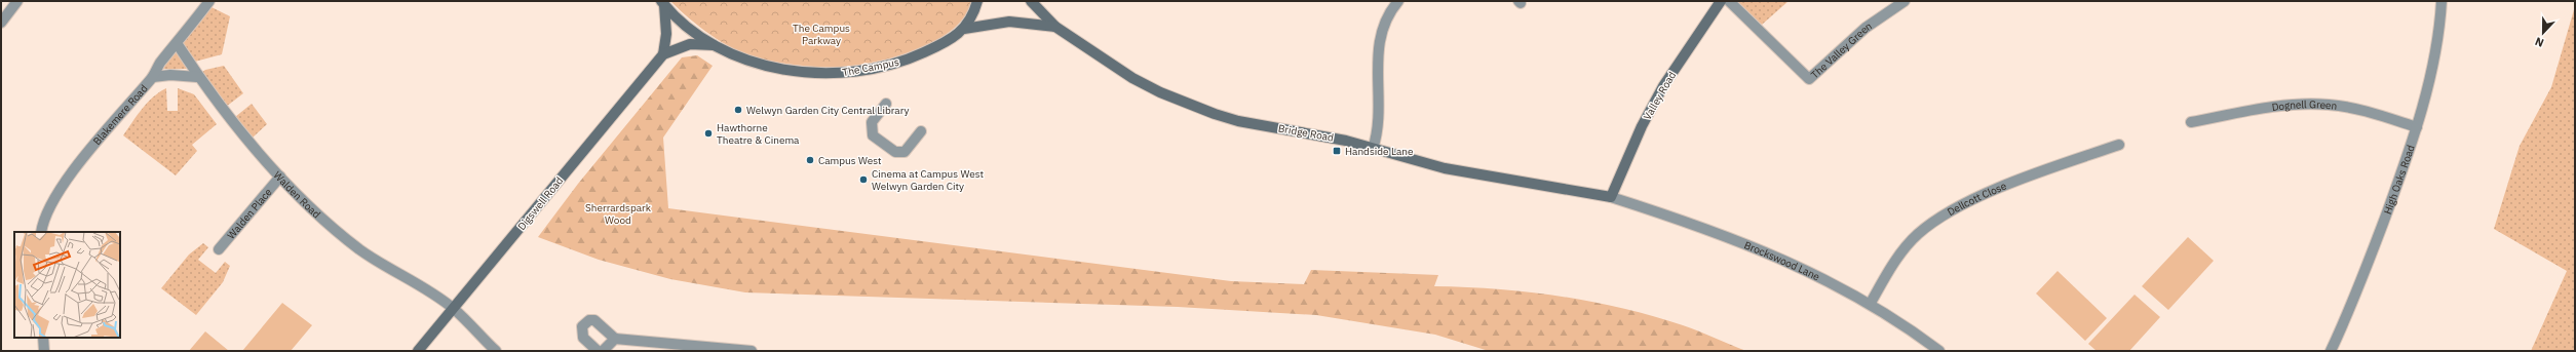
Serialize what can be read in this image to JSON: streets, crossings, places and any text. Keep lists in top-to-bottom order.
{
  "streets": {
    "main road": [
      "The Campus",
      "Valley Road",
      "Bridge Road",
      "Digswell Road"
    ],
    "street": [
      "The Valley Green",
      "Dognell Green",
      "Blakemere Road",
      "High Oaks Road",
      "Walden Road",
      "Dellcott Close",
      "Walden Place",
      "Brockswood Lane"
    ]
  },
  "crossings": [
    ["The Campus", "Digswell Road"],
    ["Valley Road", "Bridge Road"],
    ["Valley Road", "Brockswood Lane"],
    ["Dognell Green", "High Oaks Road"],
    ["Blakemere Road", "Walden Road"],
    ["Bridge Road", "Brockswood Lane"],
    ["Walden Road", "Digswell Road"],
    ["Walden Road", "Walden Place"],
    ["Dellcott Close", "Brockswood Lane"]
  ],
  "parks": ["The Campus Parkway", "Sherrardspark Wood"],
  "places": {
    "other": [
      "Welwyn Garden City Central Library",
      "Hawthorne Theatre & Cinema",
      "Campus West",
      "Cinema at Campus West Welwyn Garden City"
    ],
    "transit": ["Handside Lane"]
  },
  "north": "bottom"
}
